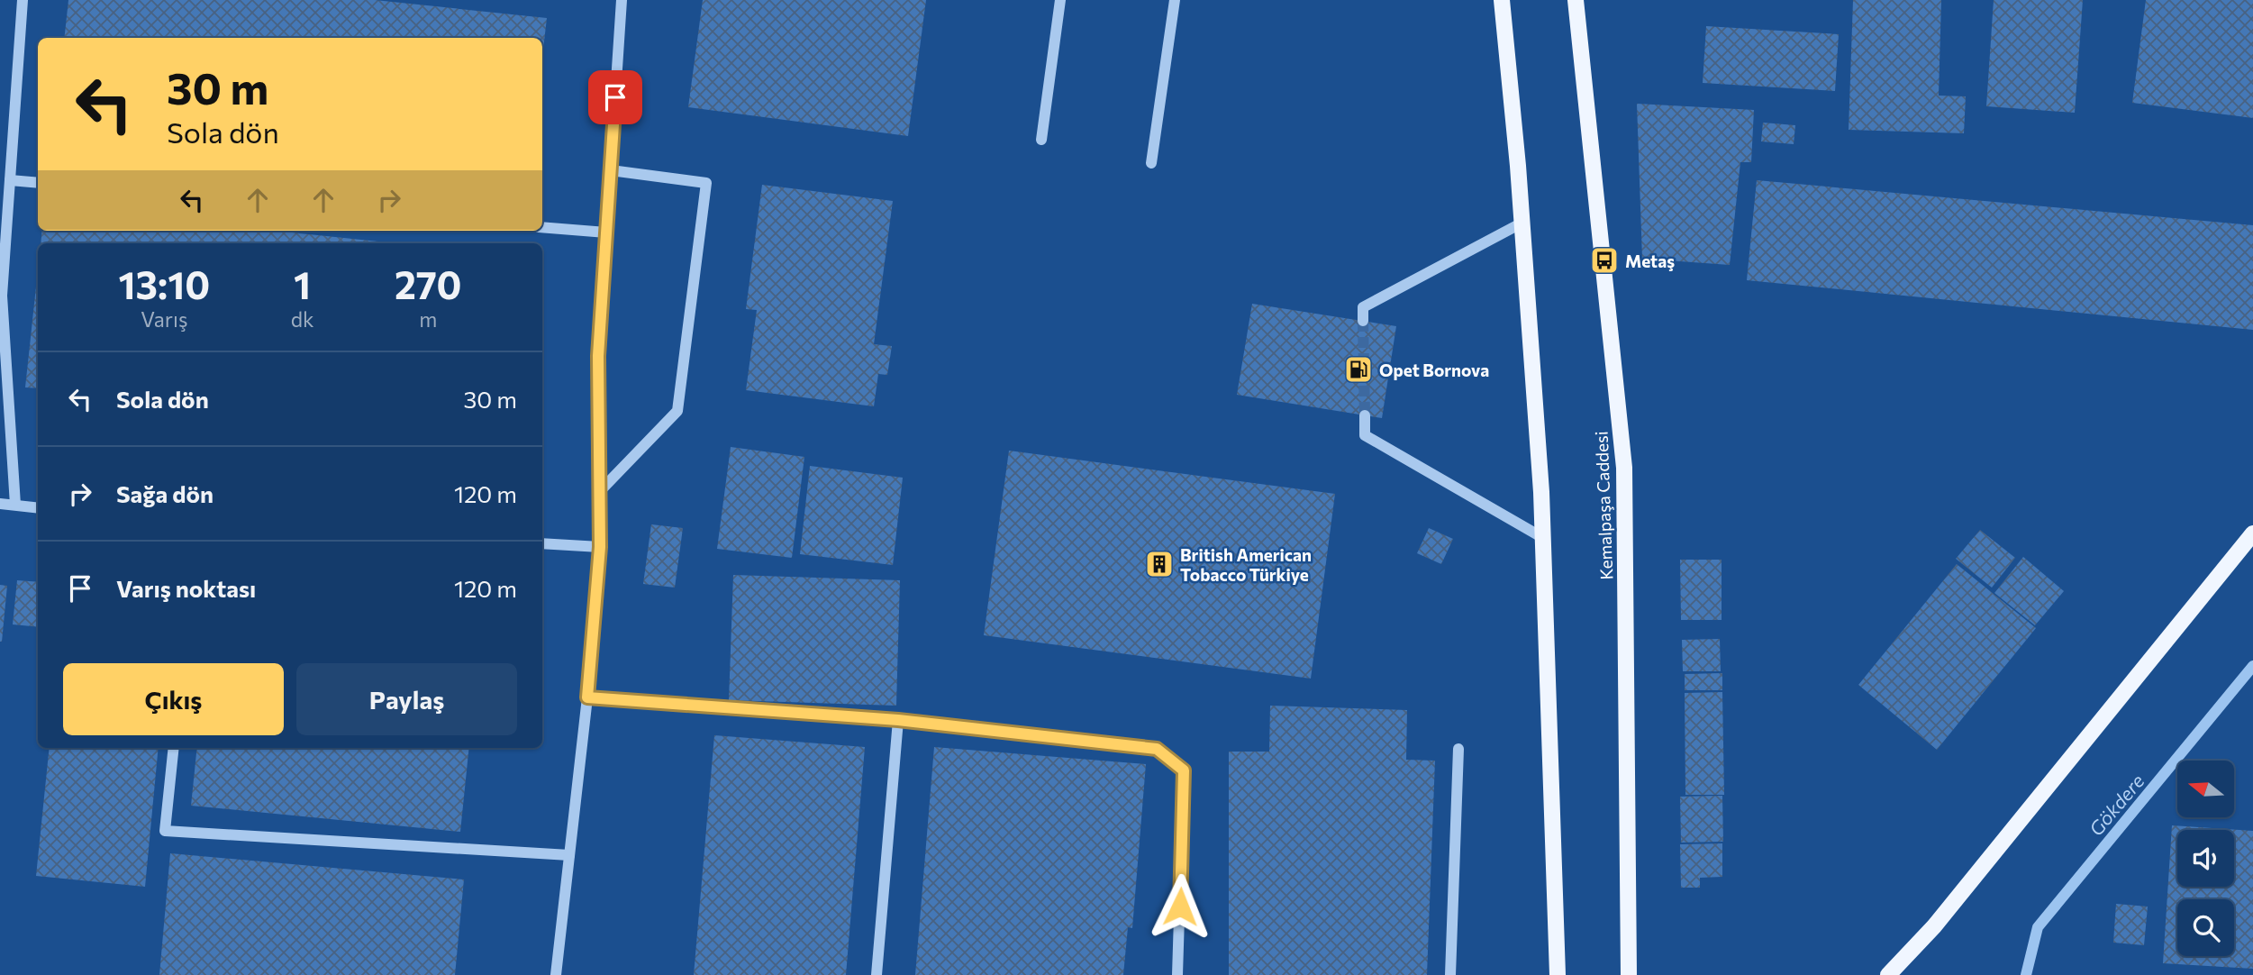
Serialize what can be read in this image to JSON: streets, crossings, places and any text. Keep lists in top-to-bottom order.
{
  "streets": {
    "main road": ["Kemalpaşa Caddesi"]
  },
  "water": ["Gökdere"],
  "places": {
    "bus stop": ["Metaş"],
    "fuel station": ["Opet Bornova"],
    "building": ["British American Tobacco Türkiye"]
  },
  "north": "left",
  "page": {
    "turn": ["30 m", "Sola dön"],
    "eta": [
      "13:10",
      "Varış",
      "1",
      "dk",
      "270",
      "m"
    ],
    "list": [
      {
        "name": "Sola dön",
        "value": "30 m"
      },
      {
        "name": "Sağa dön",
        "value": "120 m"
      },
      {
        "name": "Varış noktası",
        "value": "120 m"
      }
    ],
    "buttons": ["Çıkış", "Paylaş"]
  }
}
